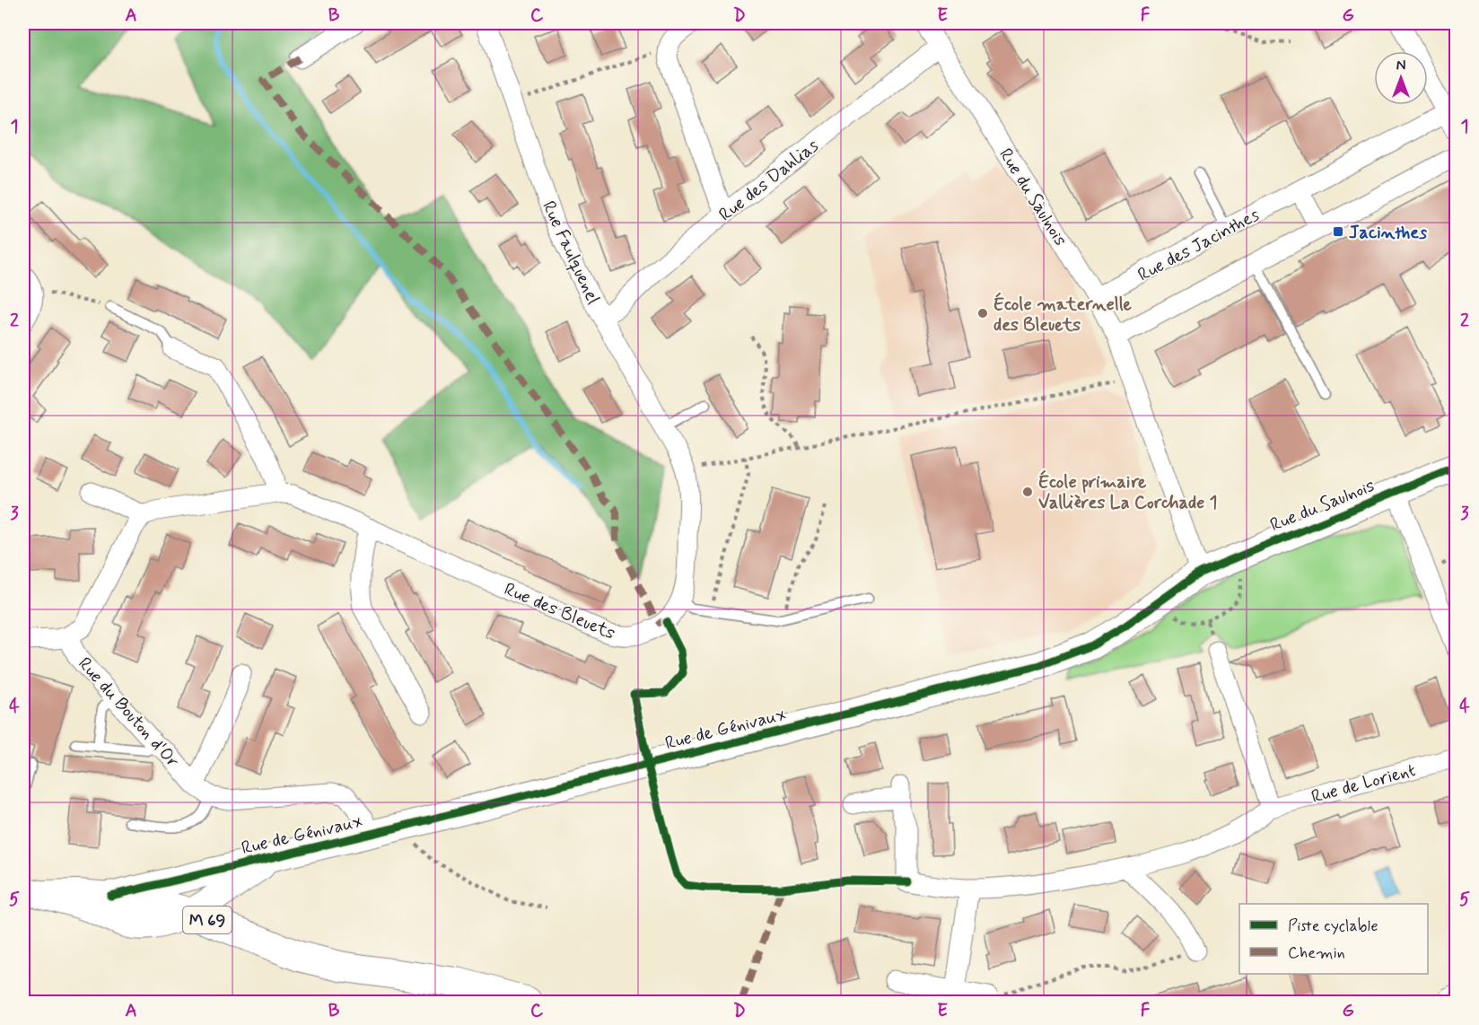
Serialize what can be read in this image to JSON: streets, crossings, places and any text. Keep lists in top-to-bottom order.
{
  "streets": {
    "highway": ["M 69"],
    "street": [
      "Rue des Dahlias",
      "Rue du Saulnois",
      "Rue des Jacinthes",
      "Rue Faulquenel",
      "Rue des Bleuets",
      "Rue du Bouton d'Or",
      "Rue de Génivaux",
      "Rue de Lorient"
    ]
  },
  "crossings": [
    ["Rue des Dahlias", "Rue du Saulnois"],
    ["Rue des Dahlias", "Rue Faulquenel"],
    ["Rue du Saulnois", "Rue des Jacinthes"],
    ["Rue du Saulnois", "Rue de Génivaux"],
    ["Rue Faulquenel", "Rue des Bleuets"],
    ["Rue du Bouton d'Or", "Rue de Génivaux"],
    ["Rue de Génivaux", "M 69"]
  ],
  "places": {
    "transit": ["Jacinthes"],
    "other": ["École maternelle des Bleuets", "École primaire Vallières La Corchade 1"]
  },
  "legend": ["Piste cyclable", "Chemin"],
  "north": "top",
  "grid": {
    "columns": [
      "A",
      "B",
      "C",
      "D",
      "E",
      "F",
      "G"
    ],
    "rows": [
      "1",
      "2",
      "3",
      "4",
      "5"
    ]
  }
}
